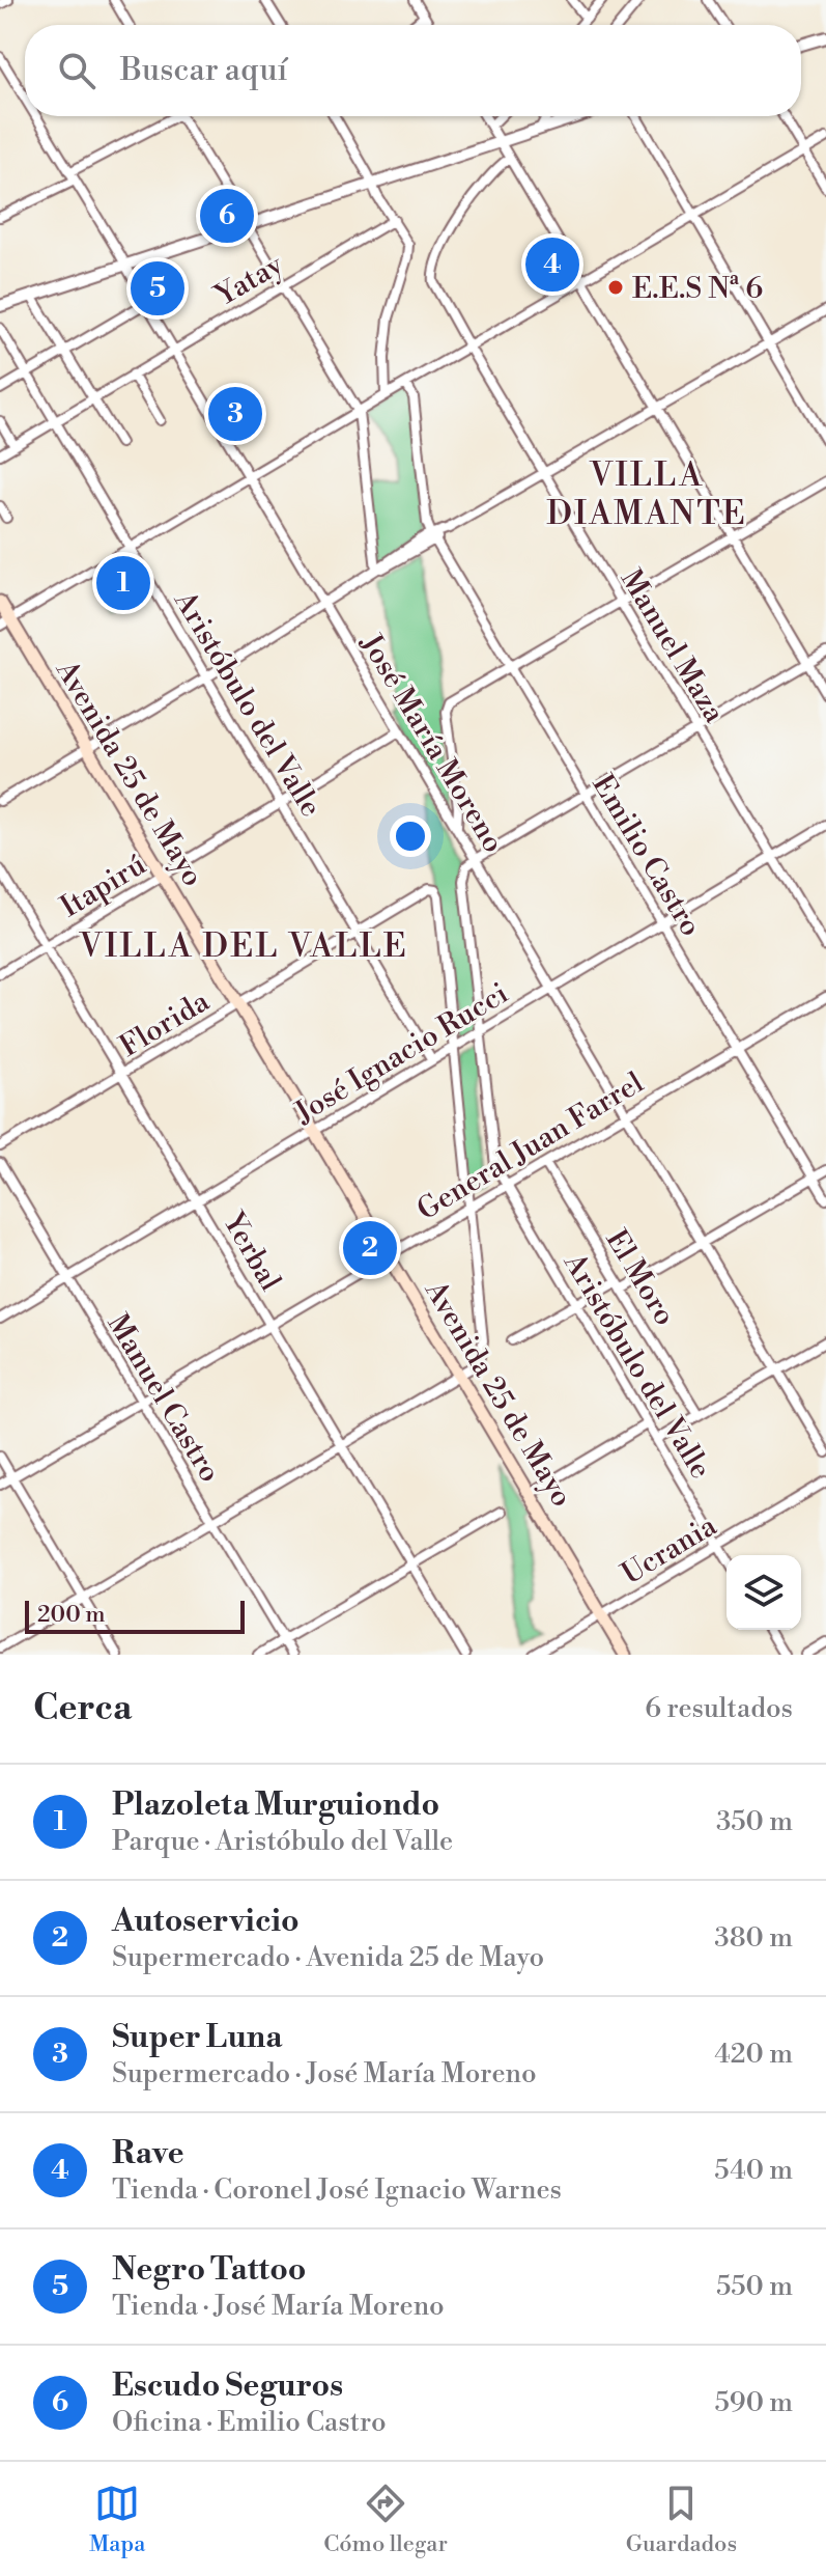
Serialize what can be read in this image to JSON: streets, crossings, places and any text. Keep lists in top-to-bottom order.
{
  "streets": {
    "main road": ["Avenida 25 de Mayo"],
    "street": [
      "Yatay",
      "Manuel Maza",
      "Aristóbulo del Valle",
      "José María Moreno",
      "Emilio Castro",
      "Itapirú",
      "Florida",
      "José Ignacio Rucci",
      "General Juan Farrel",
      "Yerbal",
      "El Moro",
      "Manuel Castro",
      "Ucrania"
    ]
  },
  "crossings": [
    ["Yatay", "Aristóbulo del Valle"],
    ["Yatay", "José María Moreno"],
    ["Manuel Maza", "José Ignacio Rucci"],
    ["Aristóbulo del Valle", "José María Moreno"],
    ["Aristóbulo del Valle", "Itapirú"],
    ["Aristóbulo del Valle", "Florida"],
    ["Aristóbulo del Valle", "José Ignacio Rucci"],
    ["Aristóbulo del Valle", "General Juan Farrel"],
    ["Aristóbulo del Valle", "Ucrania"],
    ["José María Moreno", "Itapirú"],
    ["José María Moreno", "José Ignacio Rucci"],
    ["José María Moreno", "General Juan Farrel"],
    ["Avenida 25 de Mayo", "Itapirú"],
    ["Avenida 25 de Mayo", "Florida"],
    ["Avenida 25 de Mayo", "José Ignacio Rucci"],
    ["Avenida 25 de Mayo", "General Juan Farrel"],
    ["Avenida 25 de Mayo", "Ucrania"],
    ["Emilio Castro", "José Ignacio Rucci"],
    ["Emilio Castro", "General Juan Farrel"],
    ["Itapirú", "Yerbal"],
    ["Florida", "José Ignacio Rucci"],
    ["Florida", "Yerbal"],
    ["José Ignacio Rucci", "Yerbal"],
    ["José Ignacio Rucci", "Manuel Castro"],
    ["General Juan Farrel", "Yerbal"],
    ["General Juan Farrel", "El Moro"],
    ["General Juan Farrel", "Manuel Castro"]
  ],
  "districts": ["VILLA DIAMANTE", "VILLA DEL VALLE"],
  "places": ["E.E.S Nª 6"],
  "scale_bar": "200 m",
  "page": {
    "search": "Buscar aquí",
    "pins": [
      "6",
      "4",
      "5",
      "3",
      "1",
      "2"
    ],
    "scale": "200 m",
    "heading": ["Cerca", "6 resultados"],
    "list": [
      {
        "mark": "1",
        "name": "Plazoleta Murguiondo",
        "note": "Parque · Aristóbulo del Valle",
        "value": "350 m"
      },
      {
        "mark": "2",
        "name": "Autoservicio",
        "note": "Supermercado · Avenida 25 de Mayo",
        "value": "380 m"
      },
      {
        "mark": "3",
        "name": "Super Luna",
        "note": "Supermercado · José María Moreno",
        "value": "420 m"
      },
      {
        "mark": "4",
        "name": "Rave",
        "note": "Tienda · Coronel José Ignacio Warnes",
        "value": "540 m"
      },
      {
        "mark": "5",
        "name": "Negro Tattoo",
        "note": "Tienda · José María Moreno",
        "value": "550 m"
      },
      {
        "mark": "6",
        "name": "Escudo Seguros",
        "note": "Oficina · Emilio Castro",
        "value": "590 m"
      }
    ],
    "nav": ["Mapa", "Cómo llegar", "Guardados"]
  }
}
